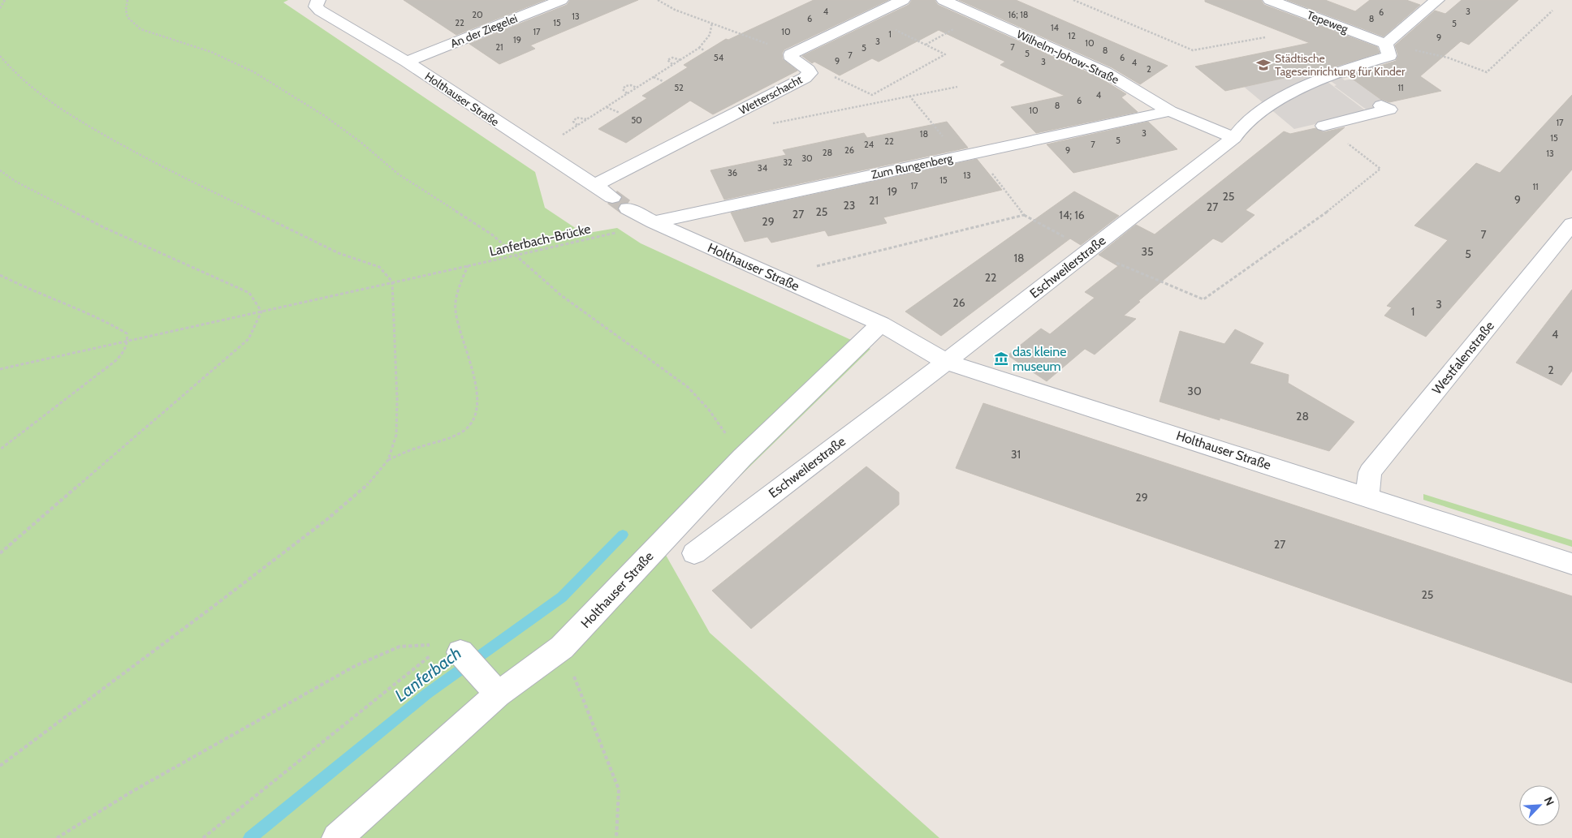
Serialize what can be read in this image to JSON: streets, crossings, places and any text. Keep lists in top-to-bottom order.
{
  "streets": {
    "street": [
      "Tepeweg",
      "An der Ziegelei",
      "Wilhelm-Johow-Straße",
      "Wetterschacht",
      "Holthauser Straße",
      "Zum Rungenberg",
      "Eschweilerstraße",
      "Westfalenstraße"
    ],
    "path": ["Lanferbach-Brücke"]
  },
  "crossings": [
    ["Tepeweg", "Eschweilerstraße"],
    ["An der Ziegelei", "Holthauser Straße"],
    ["Wilhelm-Johow-Straße", "Zum Rungenberg"],
    ["Wilhelm-Johow-Straße", "Eschweilerstraße"],
    ["Wetterschacht", "Holthauser Straße"],
    ["Holthauser Straße", "Zum Rungenberg"],
    ["Holthauser Straße", "Eschweilerstraße"],
    ["Holthauser Straße", "Westfalenstraße"]
  ],
  "water": ["Lanferbach"],
  "places": {
    "school or university": ["Städtische Tageseinrichtung für Kinder"],
    "museum": ["das kleine museum"]
  },
  "house_numbers": [
    "4",
    "3",
    "6",
    "20",
    "16; 18",
    "13",
    "6",
    "8",
    "22",
    "15",
    "5",
    "14",
    "17",
    "10",
    "1",
    "12",
    "9",
    "19",
    "3",
    "10",
    "21",
    "7",
    "5",
    "8",
    "5",
    "7",
    "54",
    "6",
    "9",
    "3",
    "4",
    "2",
    "52",
    "11",
    "4",
    "6",
    "8",
    "10",
    "50",
    "17",
    "3",
    "18",
    "15",
    "5",
    "22",
    "24",
    "7",
    "26",
    "9",
    "28",
    "13",
    "30",
    "32",
    "34",
    "36",
    "13",
    "15",
    "17",
    "11",
    "19",
    "25",
    "9",
    "21",
    "23",
    "27",
    "25",
    "27",
    "14; 16",
    "29",
    "7",
    "35",
    "5",
    "18",
    "22",
    "26",
    "3",
    "1",
    "4",
    "2",
    "30",
    "28",
    "31",
    "29",
    "27",
    "25"
  ],
  "north": "top right"
}
